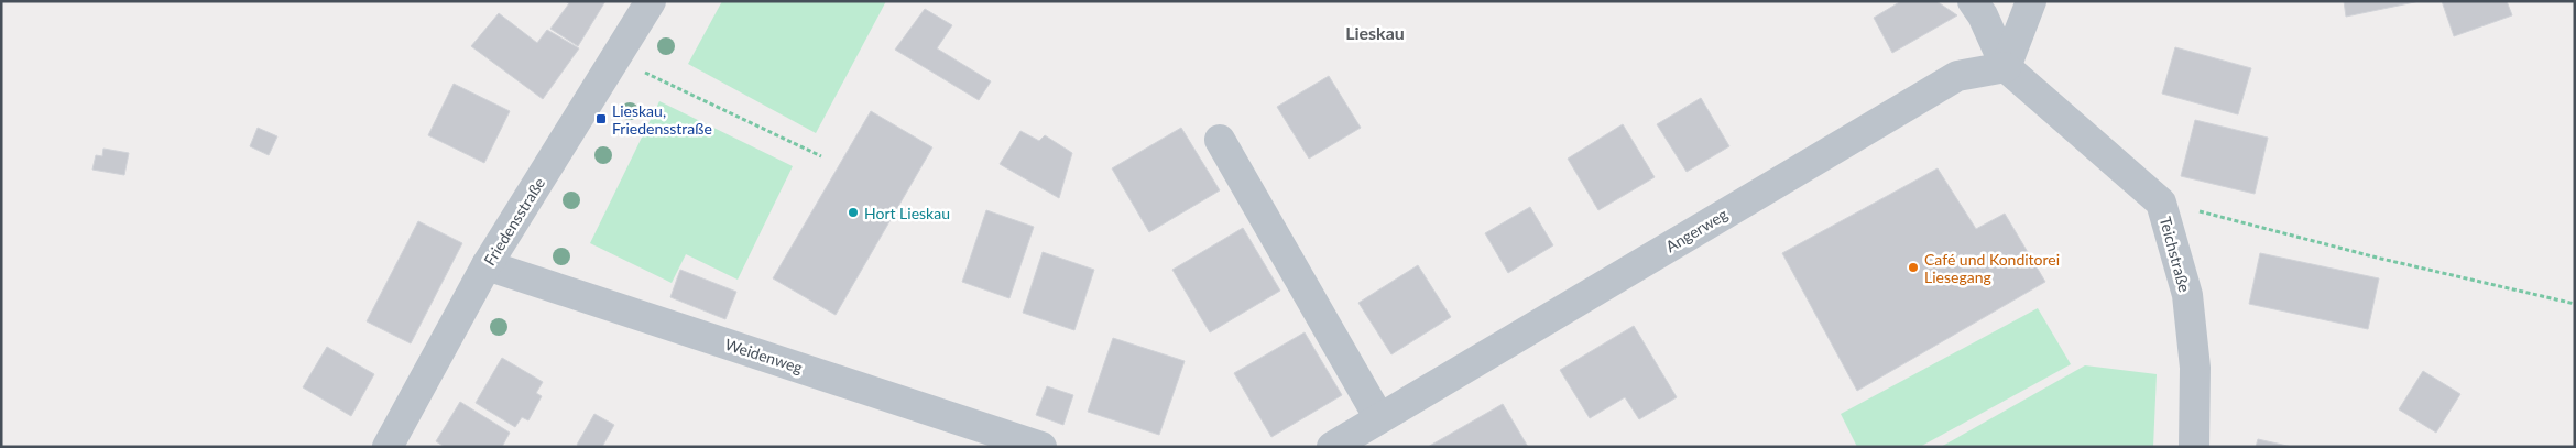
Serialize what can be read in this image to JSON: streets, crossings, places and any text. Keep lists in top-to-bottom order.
{
  "streets": {
    "street": [
      "Friedensstraße",
      "Angerweg",
      "Teichstraße",
      "Weidenweg"
    ]
  },
  "crossings": [
    ["Friedensstraße", "Weidenweg"],
    ["Angerweg", "Teichstraße"]
  ],
  "districts": ["Lieskau"],
  "places": {
    "transit": ["Lieskau, Friedensstraße"],
    "other": ["Hort Lieskau", "Café und Konditorei Liesegang"]
  }
}
